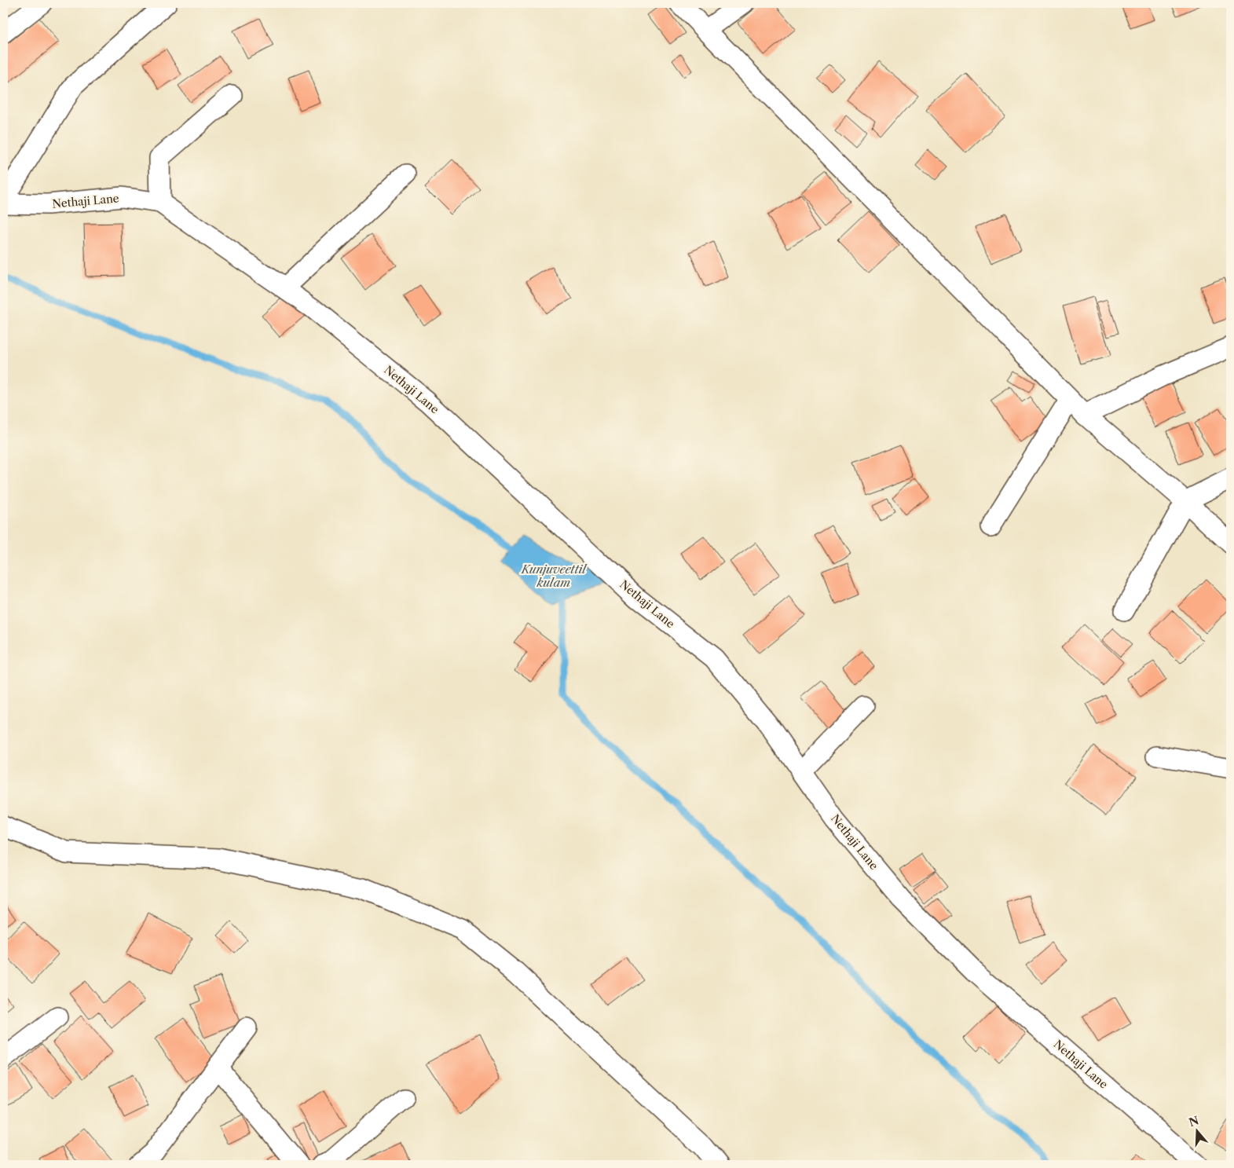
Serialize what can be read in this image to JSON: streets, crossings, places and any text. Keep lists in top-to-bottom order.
{
  "streets": {
    "street": ["Nethaji Lane"]
  },
  "water": ["Kunjuveettil kulam"],
  "north": "top"
}
